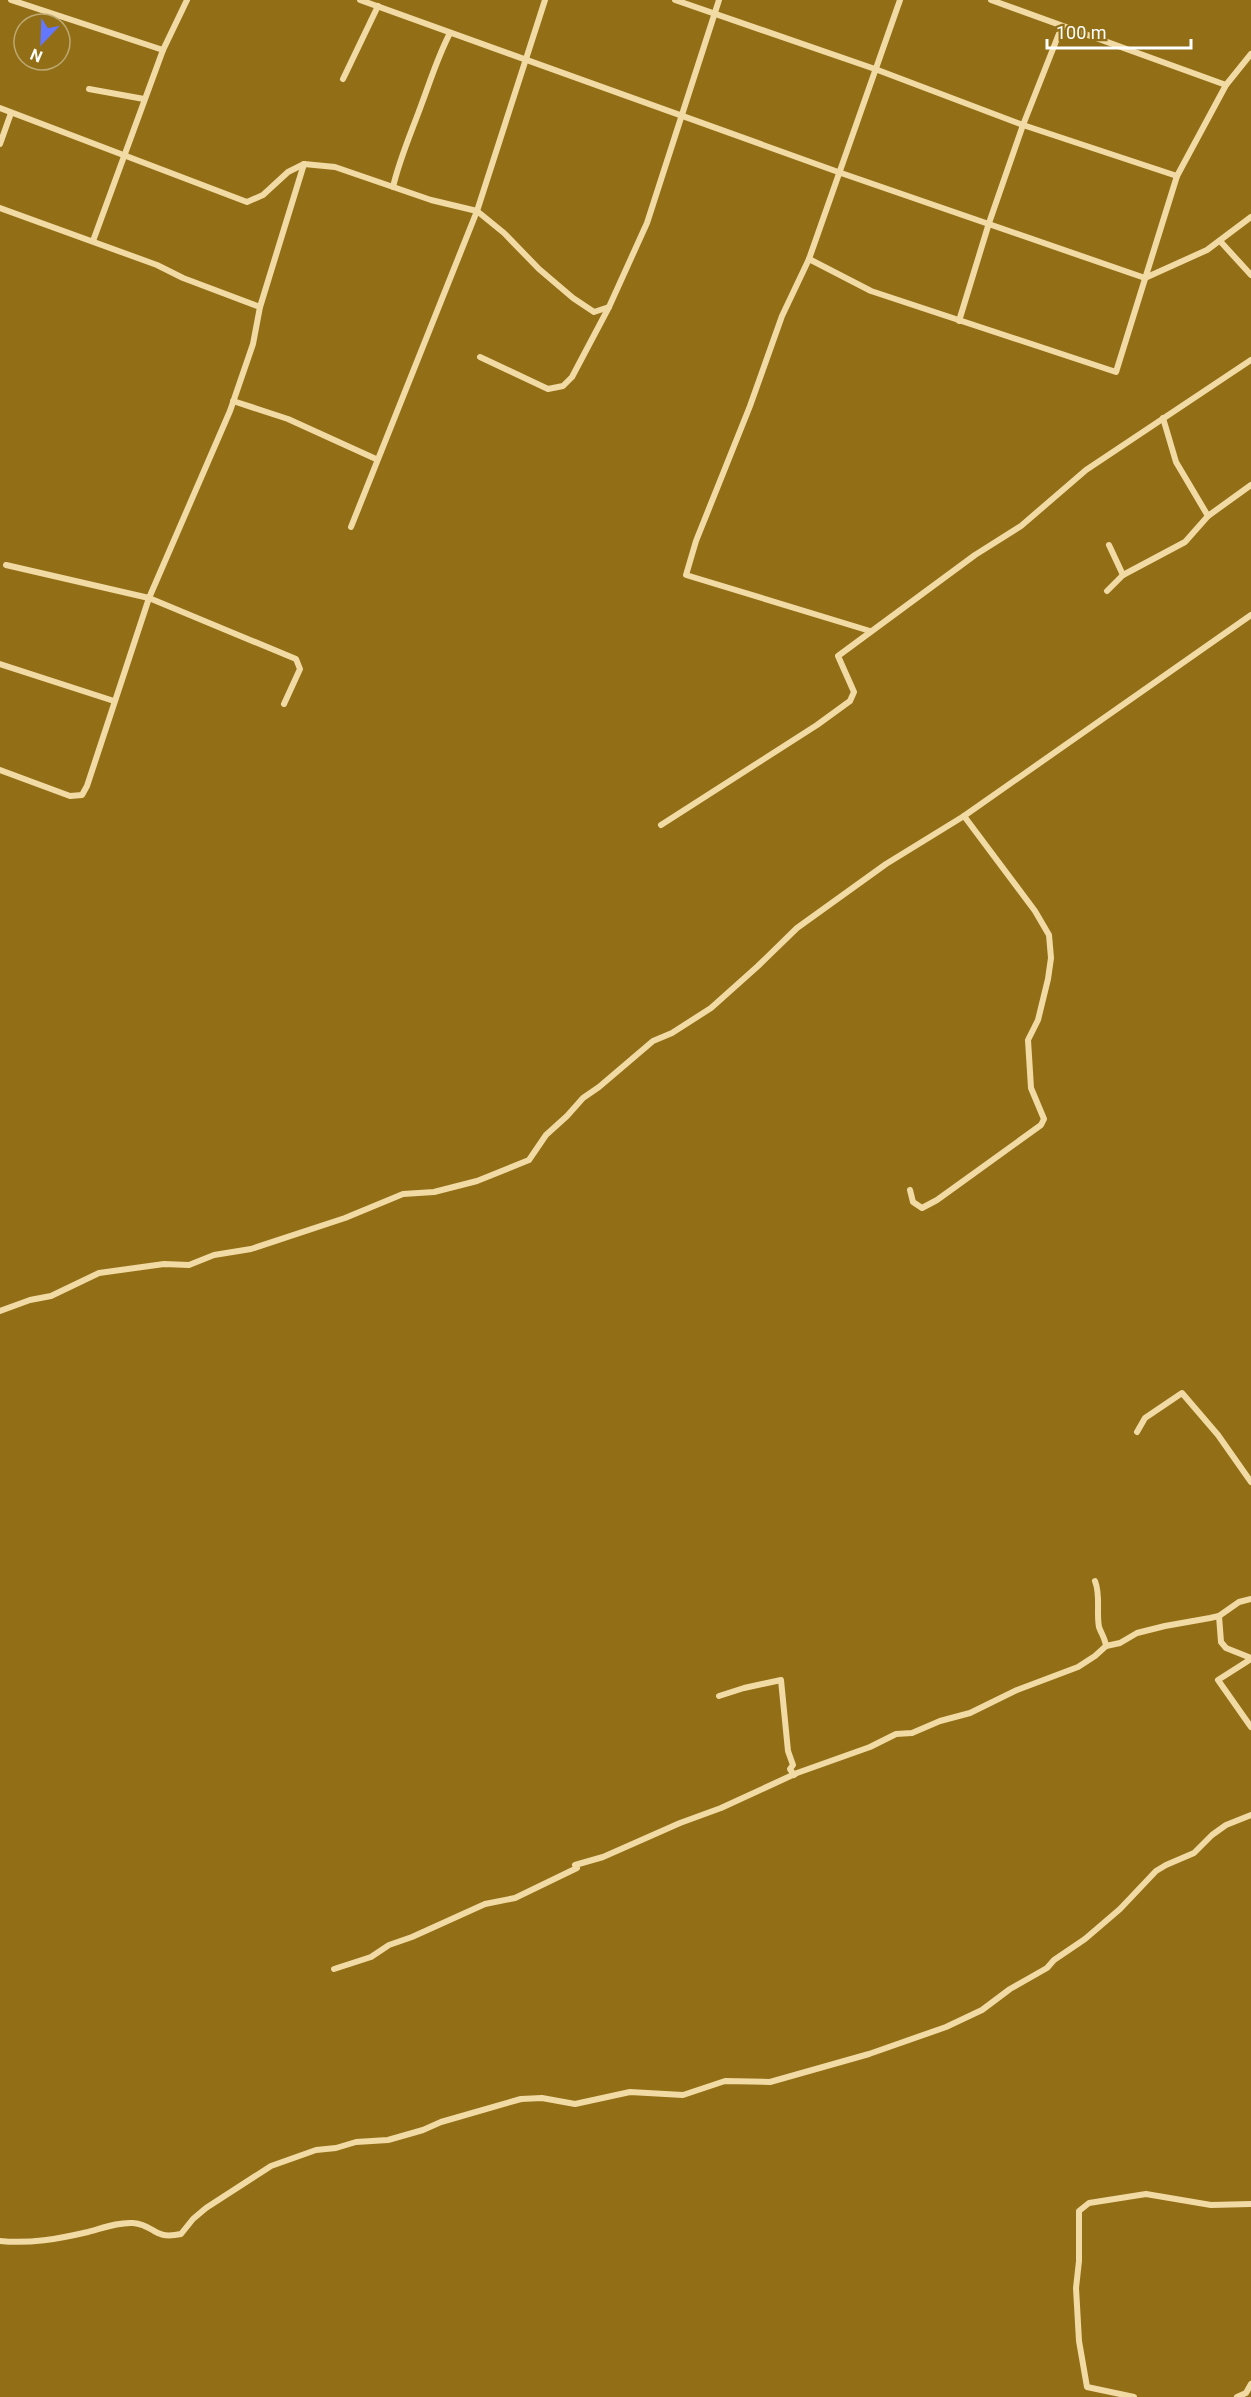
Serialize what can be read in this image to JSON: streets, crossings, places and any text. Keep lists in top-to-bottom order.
{
  "scale_bar": "100 m",
  "north": "bottom left"
}
